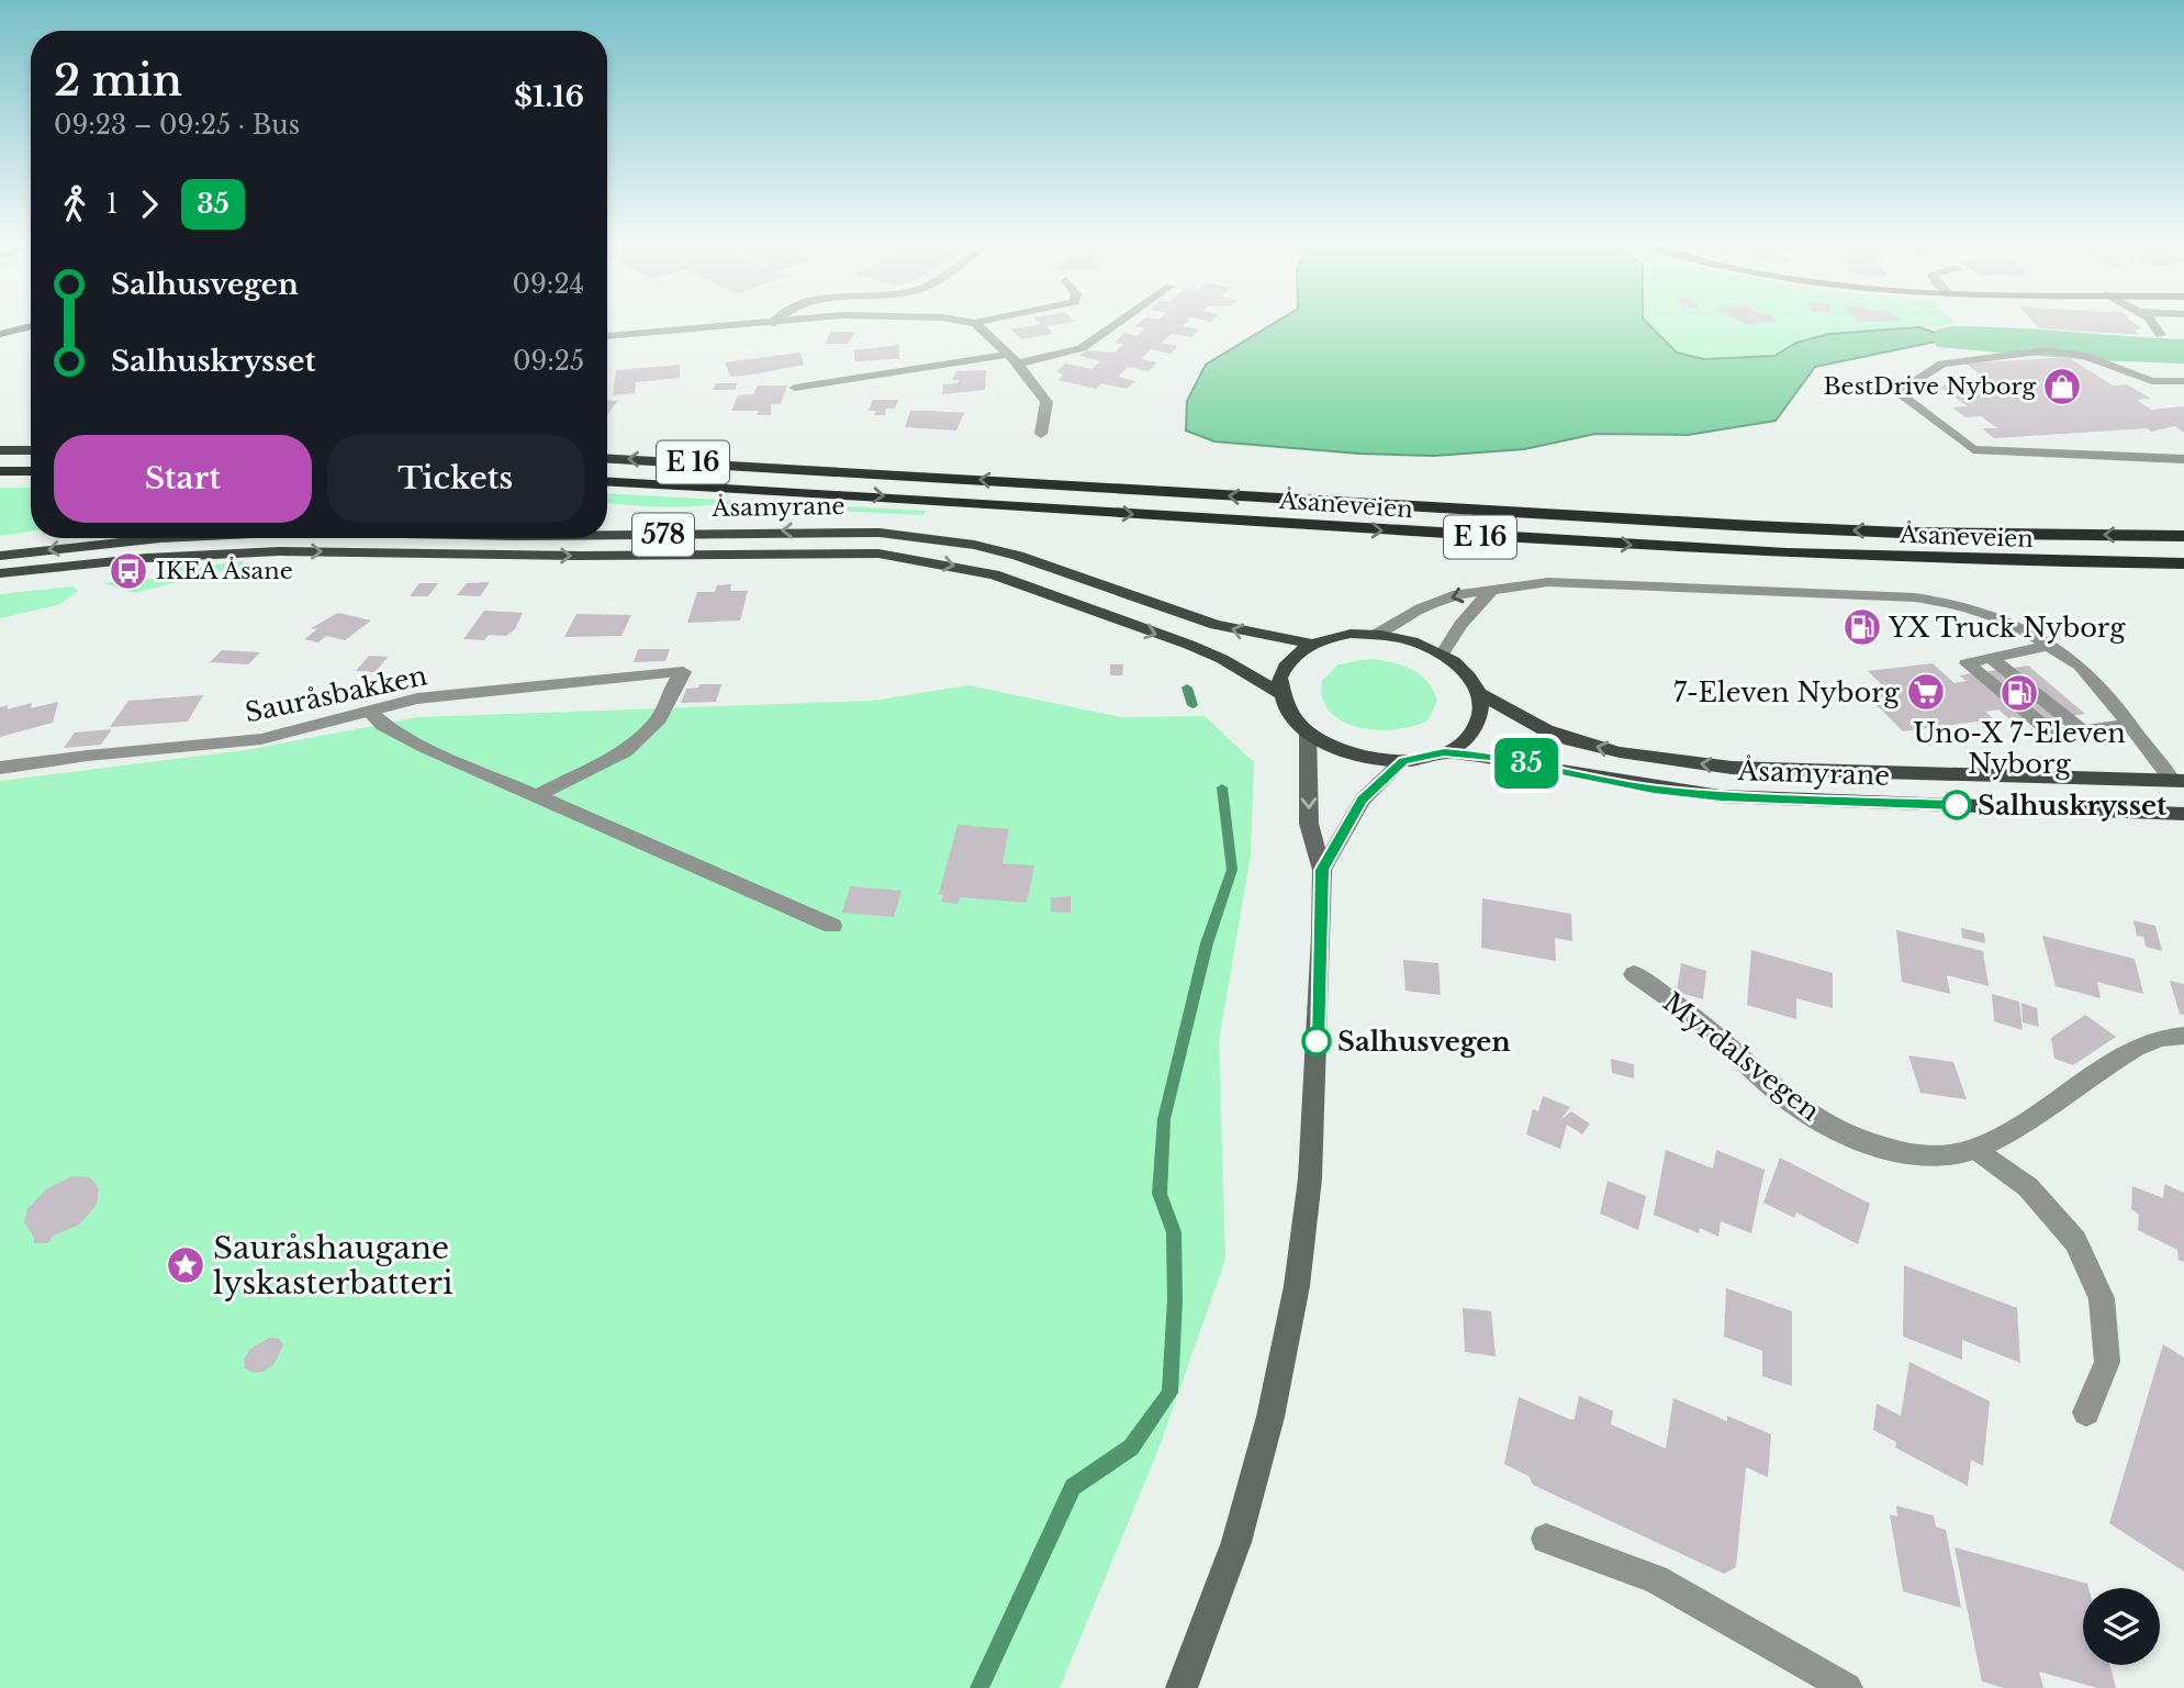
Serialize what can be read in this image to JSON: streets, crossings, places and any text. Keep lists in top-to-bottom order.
{
  "streets": {
    "highway": ["E 16", "Åsaneveien"],
    "main road": ["Åsamyrane", "578"],
    "street": ["Sauråsbakken", "Myrdalsvegen"]
  },
  "crossings": [
    ["Åsamyrane", "578"]
  ],
  "places": {
    "shop": ["BestDrive Nyborg"],
    "bus stop": ["IKEA Åsane"],
    "fuel station": ["YX Truck Nyborg", "Uno-X 7-Eleven Nyborg"],
    "supermarket": ["7-Eleven Nyborg"],
    "other": ["Salhuskrysset", "Salhusvegen"],
    "place": ["Sauråshaugane lyskasterbatteri"]
  },
  "lines": ["bus line 35"],
  "page": {
    "on_map": "35",
    "heading": ["2 min", "09:23 – 09:25 · Bus", "$1.16"],
    "legs": ["1", "35"],
    "list": [
      {
        "name": "Salhusvegen",
        "value": "09:24"
      },
      {
        "name": "Salhuskrysset",
        "value": "09:25"
      }
    ],
    "buttons": ["Start", "Tickets"]
  }
}
